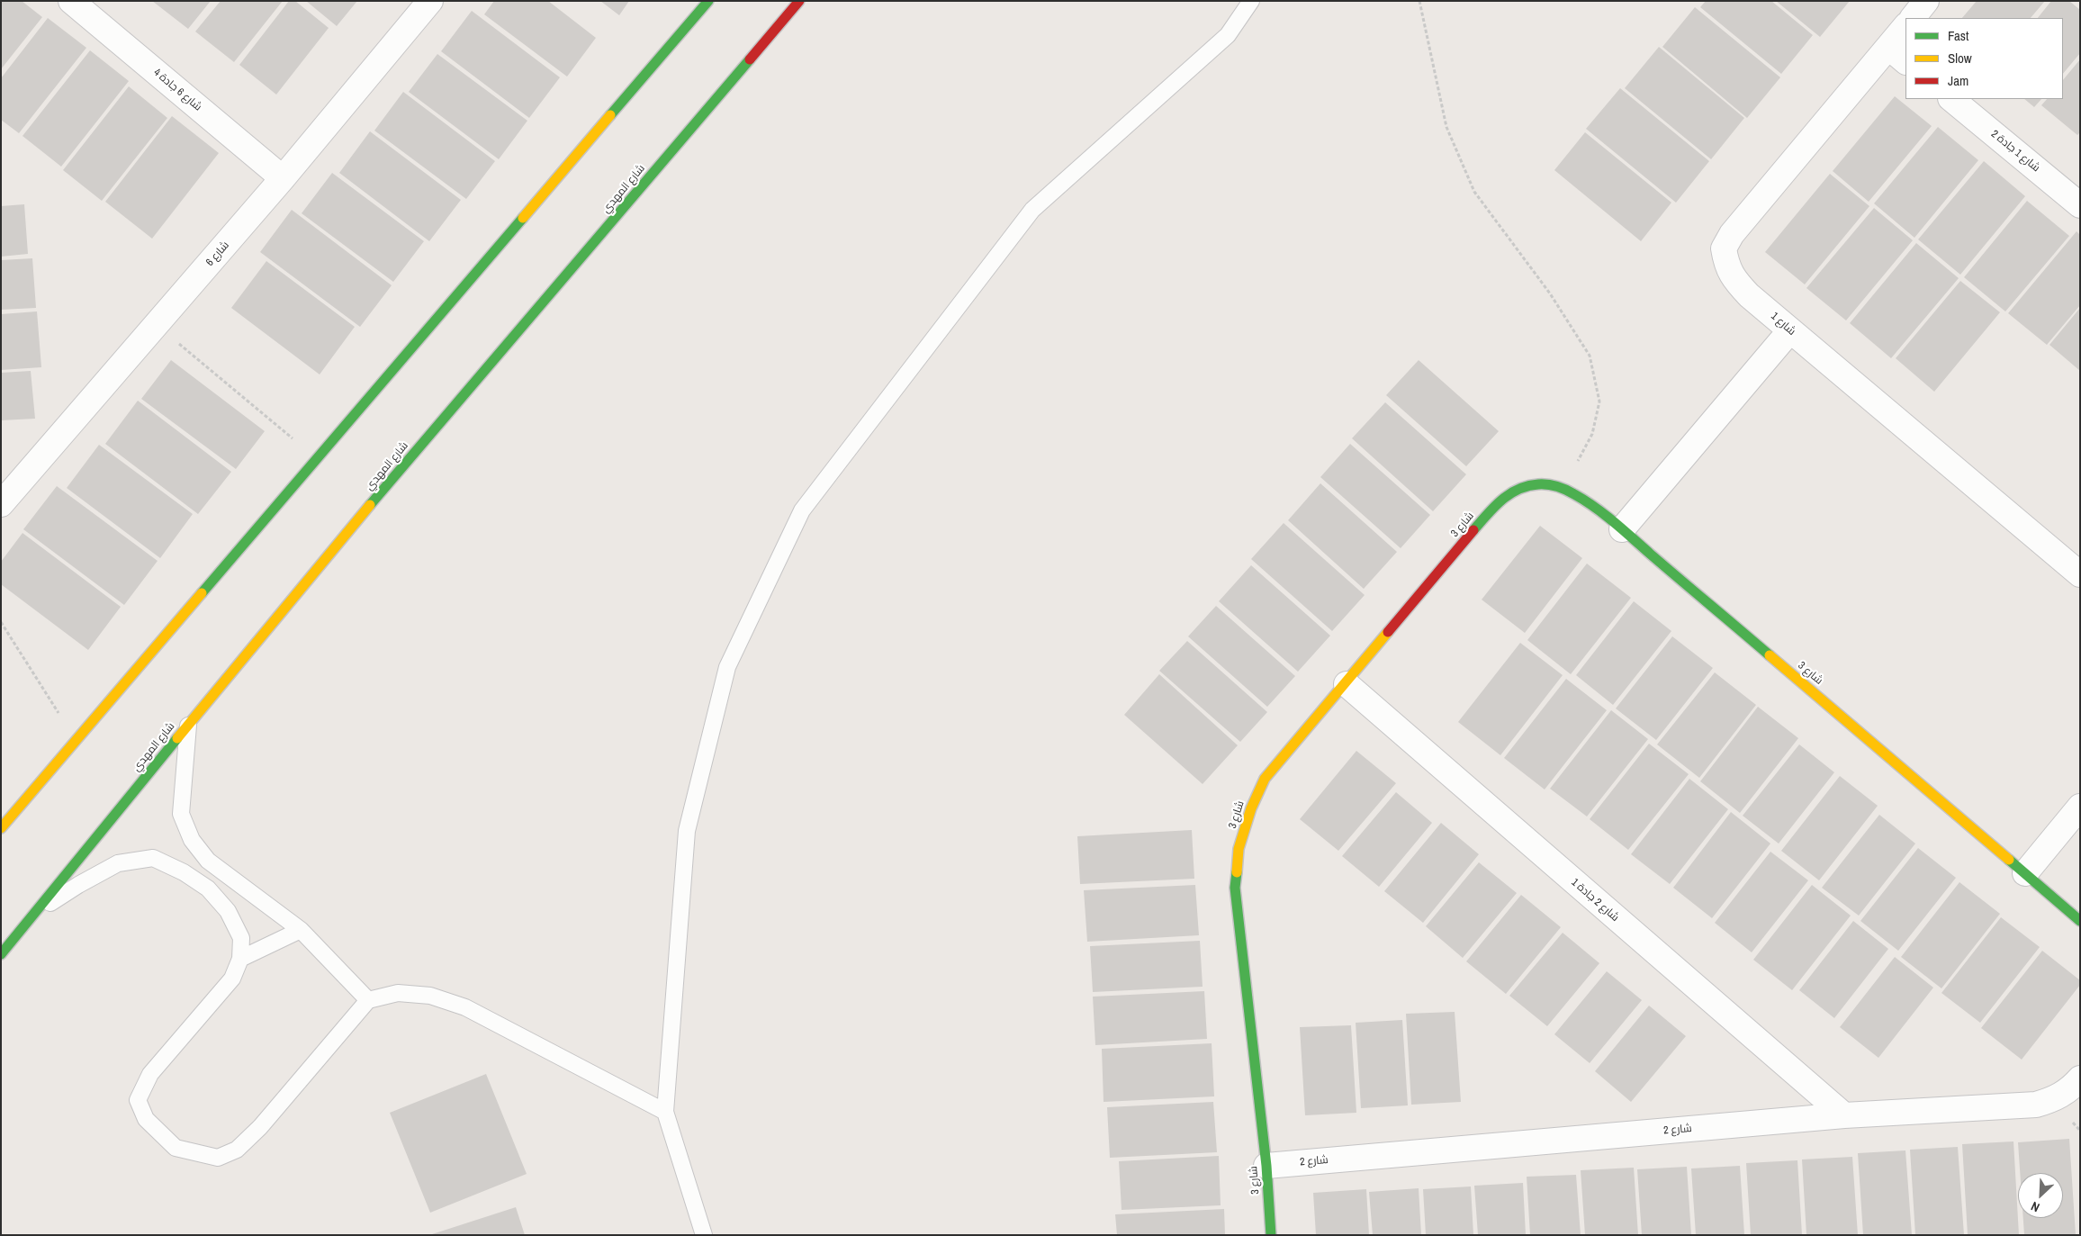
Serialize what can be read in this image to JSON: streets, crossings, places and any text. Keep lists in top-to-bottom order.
{
  "streets": {
    "main road": ["شارع المهدي", "شارع 3"],
    "street": [
      "شارع 6 جادة 4",
      "شارع 1 جادة 2",
      "شارع 6",
      "شارع 1",
      "شارع 2 جادة 1",
      "شارع 2"
    ]
  },
  "crossings": [
    ["شارع 6 جادة 4", "شارع 6"],
    ["شارع 3", "شارع 2 جادة 1"],
    ["شارع 3", "شارع 2"],
    ["شارع 2 جادة 1", "شارع 2"]
  ],
  "legend": ["Fast", "Slow", "Jam"],
  "north": "bottom left"
}
